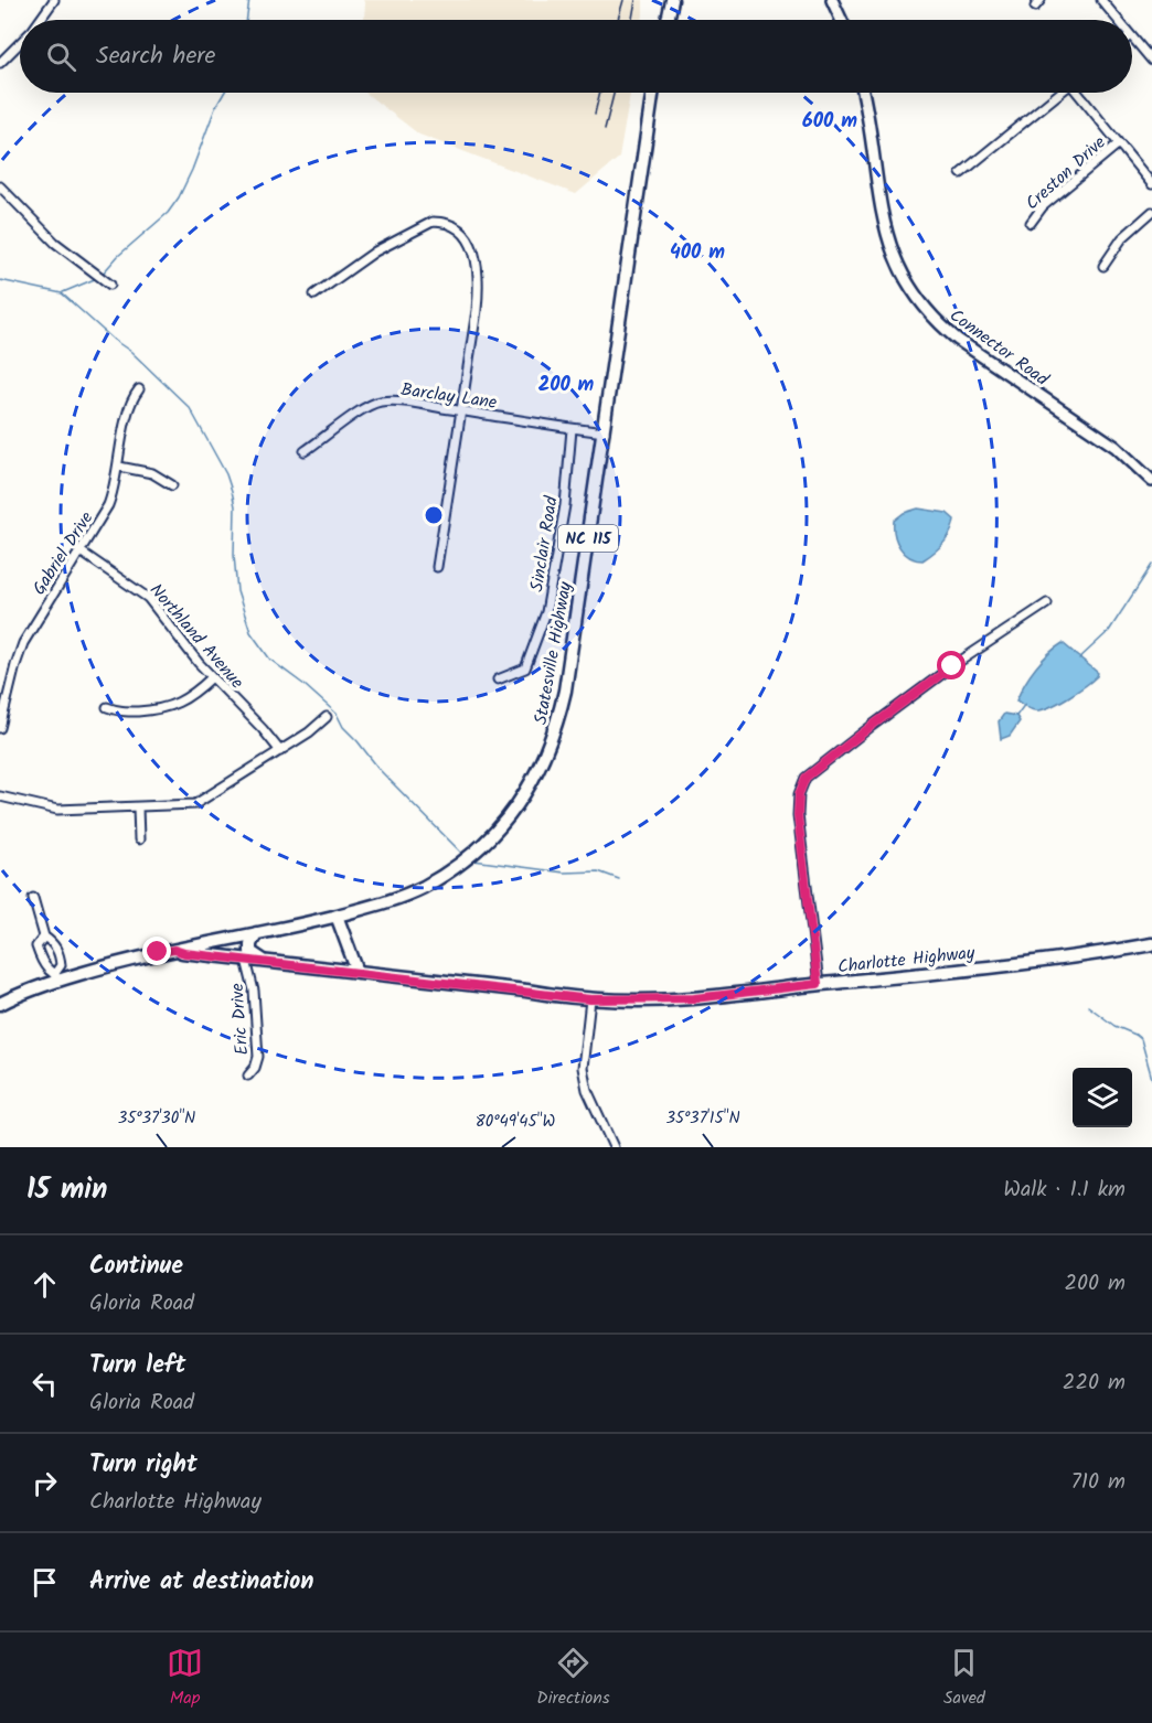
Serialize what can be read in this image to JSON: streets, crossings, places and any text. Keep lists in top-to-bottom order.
{
  "streets": {
    "main road": ["NC 115", "Statesville Highway", "Charlotte Highway"],
    "street": [
      "Creston Drive",
      "Connector Road",
      "Barclay Lane",
      "Sinclair Road",
      "Gabriel Drive",
      "Northland Avenue",
      "Eric Drive"
    ]
  },
  "crossings": [
    ["Barclay Lane", "Sinclair Road"],
    ["Barclay Lane", "Statesville Highway"],
    ["Gabriel Drive", "Northland Avenue"],
    ["Statesville Highway", "Charlotte Highway"],
    ["Charlotte Highway", "Eric Drive"]
  ],
  "page": {
    "search": "Search here",
    "heading": ["15 min", "Walk · 1.1 km"],
    "list": [
      ["Continue", "Gloria Road", "200 m"],
      ["Turn left", "Gloria Road", "220 m"],
      ["Turn right", "Charlotte Highway", "710 m"],
      "Arrive at destination"
    ],
    "nav": ["Map", "Directions", "Saved"]
  },
  "coordinates": ["35°37'30\"N", "35°37'15\"N", "80°49'45\"W"],
  "rings": ["600 m", "400 m", "200 m"]
}
